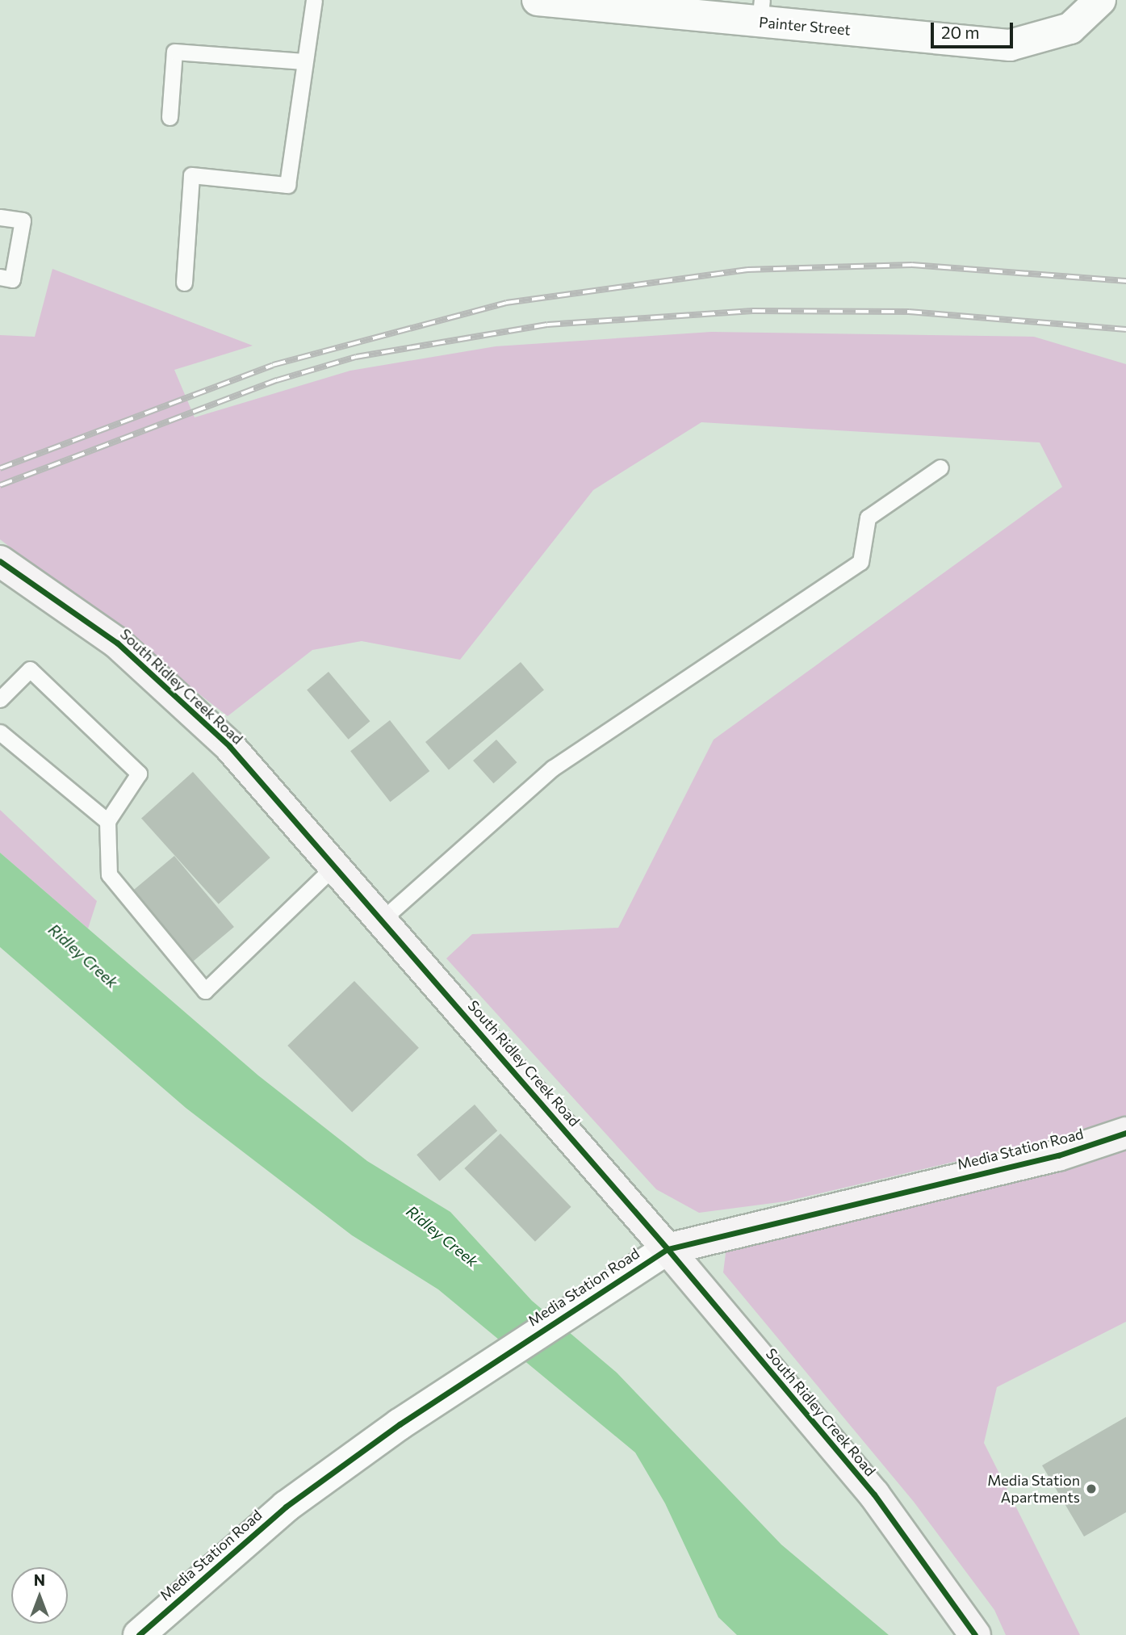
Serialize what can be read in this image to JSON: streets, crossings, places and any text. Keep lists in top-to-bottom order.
{
  "streets": {
    "street": ["Painter Street", "South Ridley Creek Road", "Media Station Road"]
  },
  "crossings": [
    ["South Ridley Creek Road", "Media Station Road"]
  ],
  "water": ["Ridley Creek"],
  "places": ["Media Station Apartments"],
  "scale_bar": "20 m",
  "north": "top"
}
